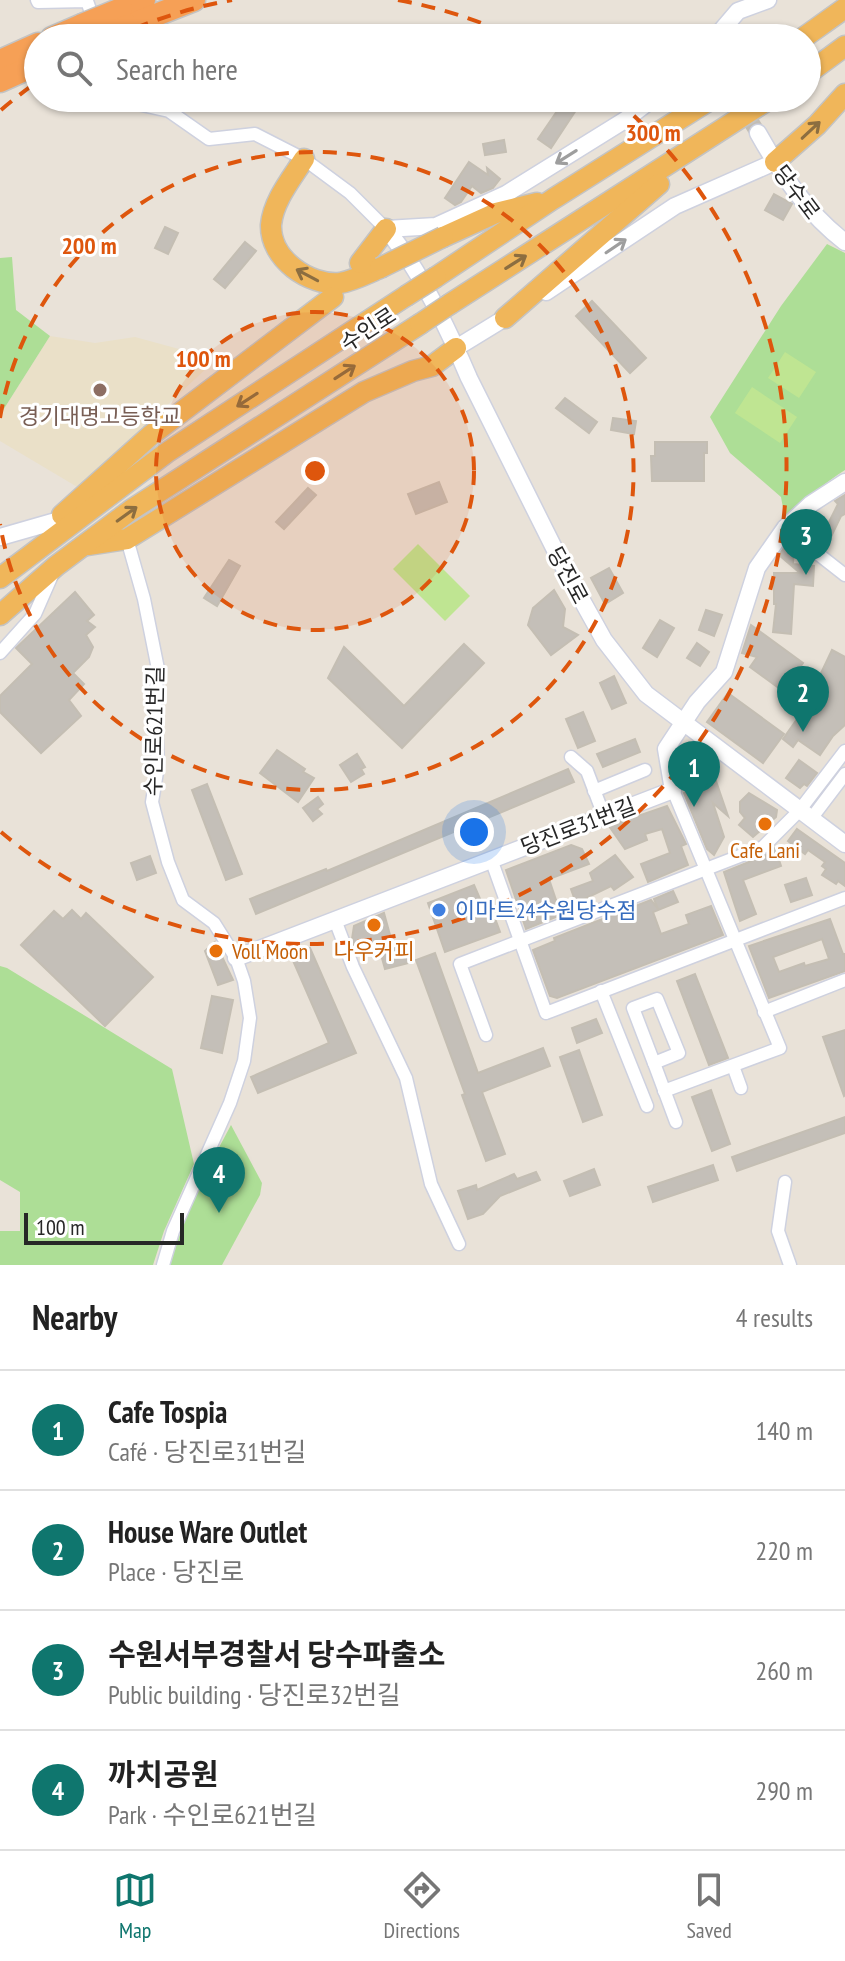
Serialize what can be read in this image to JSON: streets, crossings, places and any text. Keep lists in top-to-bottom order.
{
  "streets": {
    "highway": ["수인로"],
    "street": [
      "당수로",
      "당진로",
      "수인로621번길",
      "당진로31번길"
    ]
  },
  "crossings": [
    ["수인로621번길", "당진로31번길"]
  ],
  "places": [
    "경기대명고등학교",
    "Cafe Lani",
    "이마트24수원당수점",
    "나우커피",
    "Voll Moon"
  ],
  "scale_bar": "100 m",
  "page": {
    "search": "Search here",
    "pins": [
      "3",
      "2",
      "1",
      "4"
    ],
    "scale": "100 m",
    "heading": ["Nearby", "4 results"],
    "list": [
      {
        "mark": "1",
        "name": "Cafe Tospia",
        "note": "Café · 당진로31번길",
        "value": "140 m"
      },
      {
        "mark": "2",
        "name": "House Ware Outlet",
        "note": "Place · 당진로",
        "value": "220 m"
      },
      {
        "mark": "3",
        "name": "수원서부경찰서 당수파출소",
        "note": "Public building · 당진로32번길",
        "value": "260 m"
      },
      {
        "mark": "4",
        "name": "까치공원",
        "note": "Park · 수인로621번길",
        "value": "290 m"
      }
    ],
    "nav": ["Map", "Directions", "Saved"]
  },
  "rings": ["300 m", "200 m", "100 m"]
}
